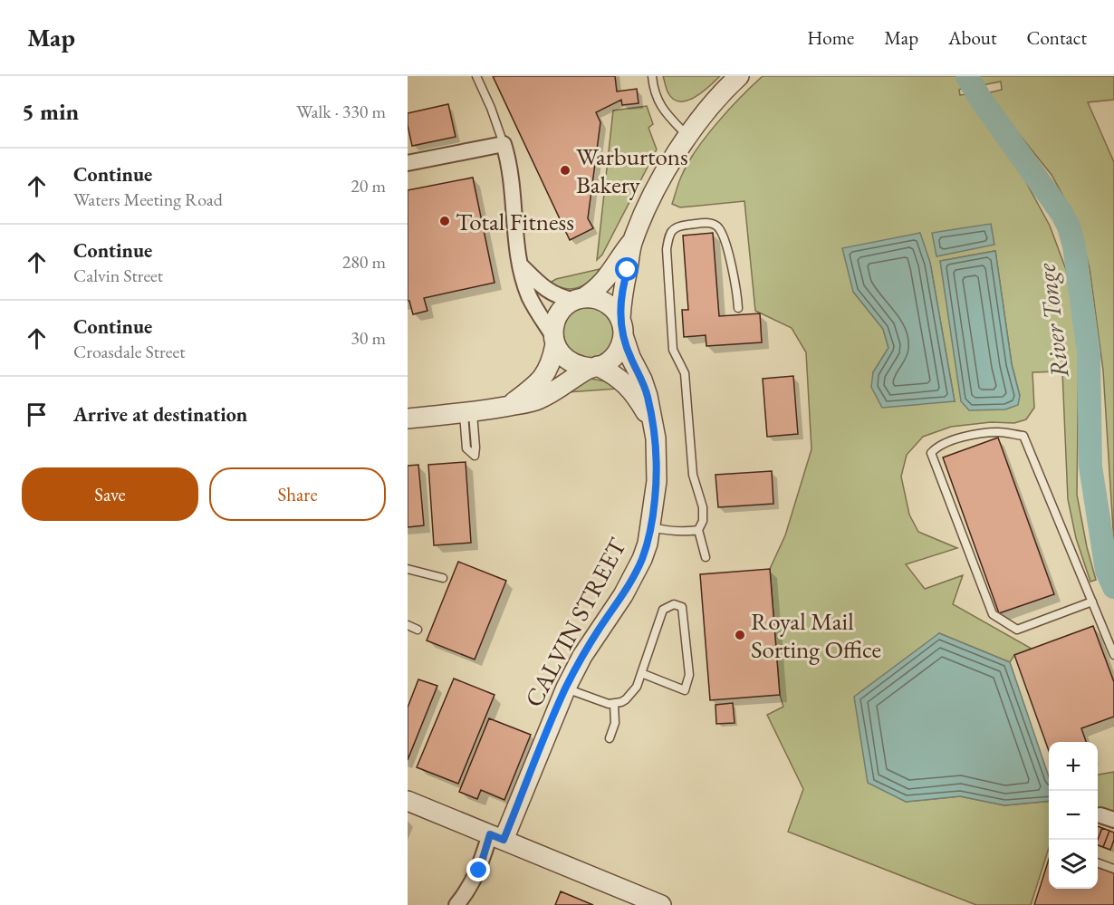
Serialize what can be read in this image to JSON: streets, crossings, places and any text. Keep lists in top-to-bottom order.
{
  "streets": {
    "street": ["CALVIN STREET"]
  },
  "water": ["River Tonge"],
  "places": ["Warburtons Bakery", "Total Fitness", "Royal Mail Sorting Office"],
  "page": {
    "header": "Map",
    "nav": [
      "Home",
      "Map",
      "About",
      "Contact"
    ],
    "heading": ["5 min", "Walk · 330 m"],
    "list": [
      ["Continue", "Waters Meeting Road", "20 m"],
      ["Continue", "Calvin Street", "280 m"],
      ["Continue", "Croasdale Street", "30 m"],
      "Arrive at destination"
    ],
    "buttons": ["Save", "Share"],
    "map_buttons": ["+", "−"]
  }
}
